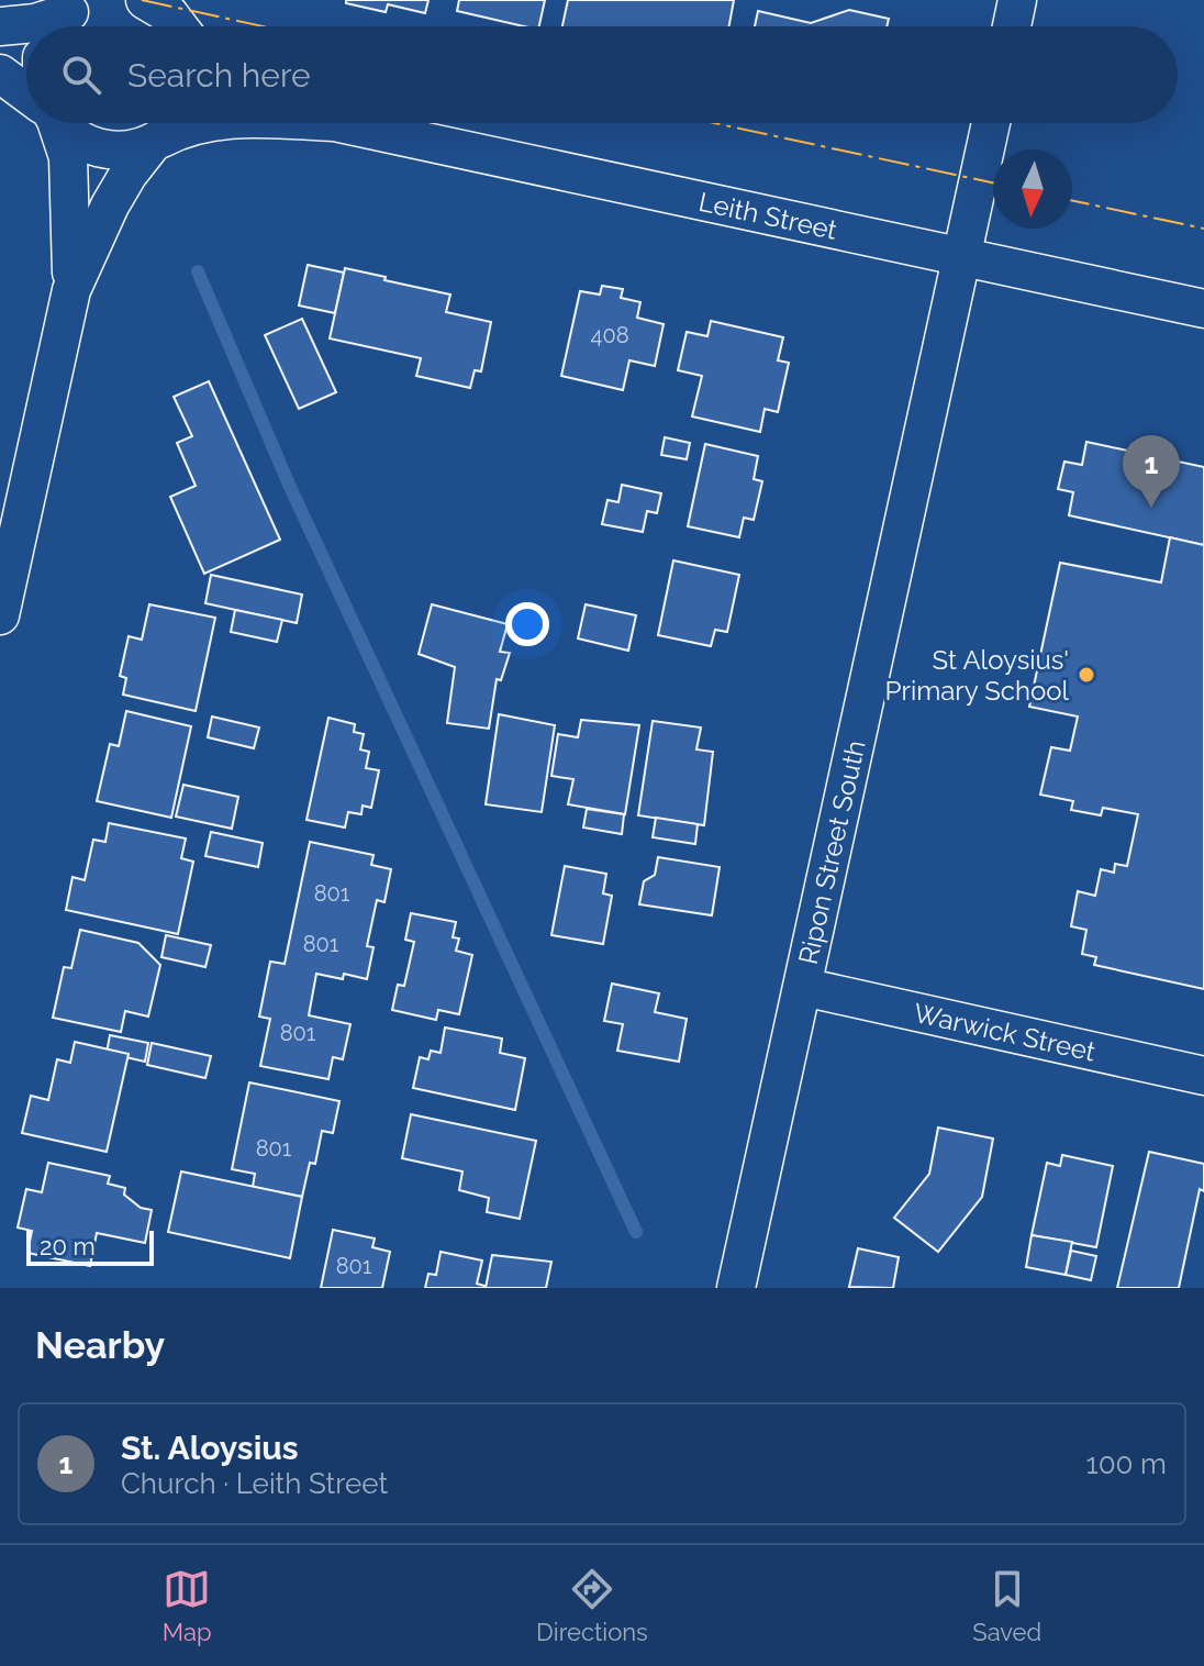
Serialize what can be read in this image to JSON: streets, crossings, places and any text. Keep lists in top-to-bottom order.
{
  "streets": {
    "street": ["Leith Street", "Ripon Street South", "Warwick Street"]
  },
  "crossings": [
    ["Leith Street", "Ripon Street South"],
    ["Ripon Street South", "Warwick Street"]
  ],
  "places": ["St Aloysius' Primary School"],
  "house_numbers": [
    "408",
    "801",
    "801",
    "801",
    "801",
    "801"
  ],
  "scale_bar": "20 m",
  "north": "bottom",
  "page": {
    "search": "Search here",
    "pins": "1",
    "scale": "20 m",
    "heading": "Nearby",
    "list": [
      {
        "mark": "1",
        "name": "St. Aloysius",
        "note": "Church · Leith Street",
        "value": "100 m"
      }
    ],
    "nav": ["Map", "Directions", "Saved"]
  }
}
